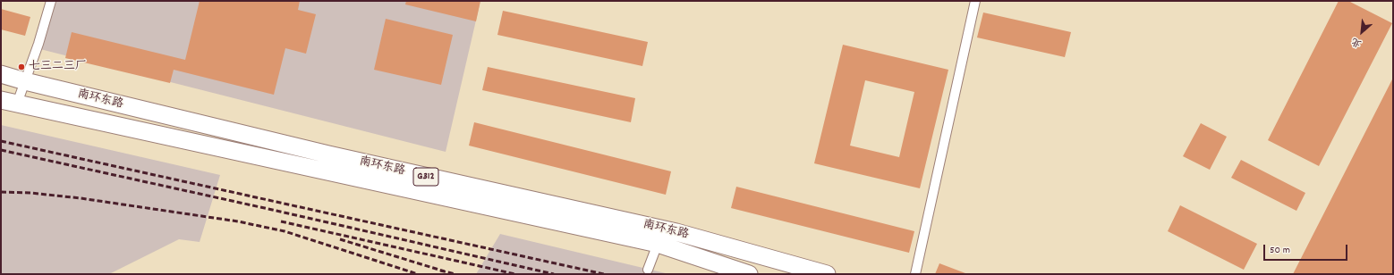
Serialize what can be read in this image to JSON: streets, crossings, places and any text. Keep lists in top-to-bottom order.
{
  "streets": {
    "highway": ["南环东路", "G312"]
  },
  "places": ["七三二三厂"],
  "scale_bar": "50 m",
  "north": "bottom left"
}
